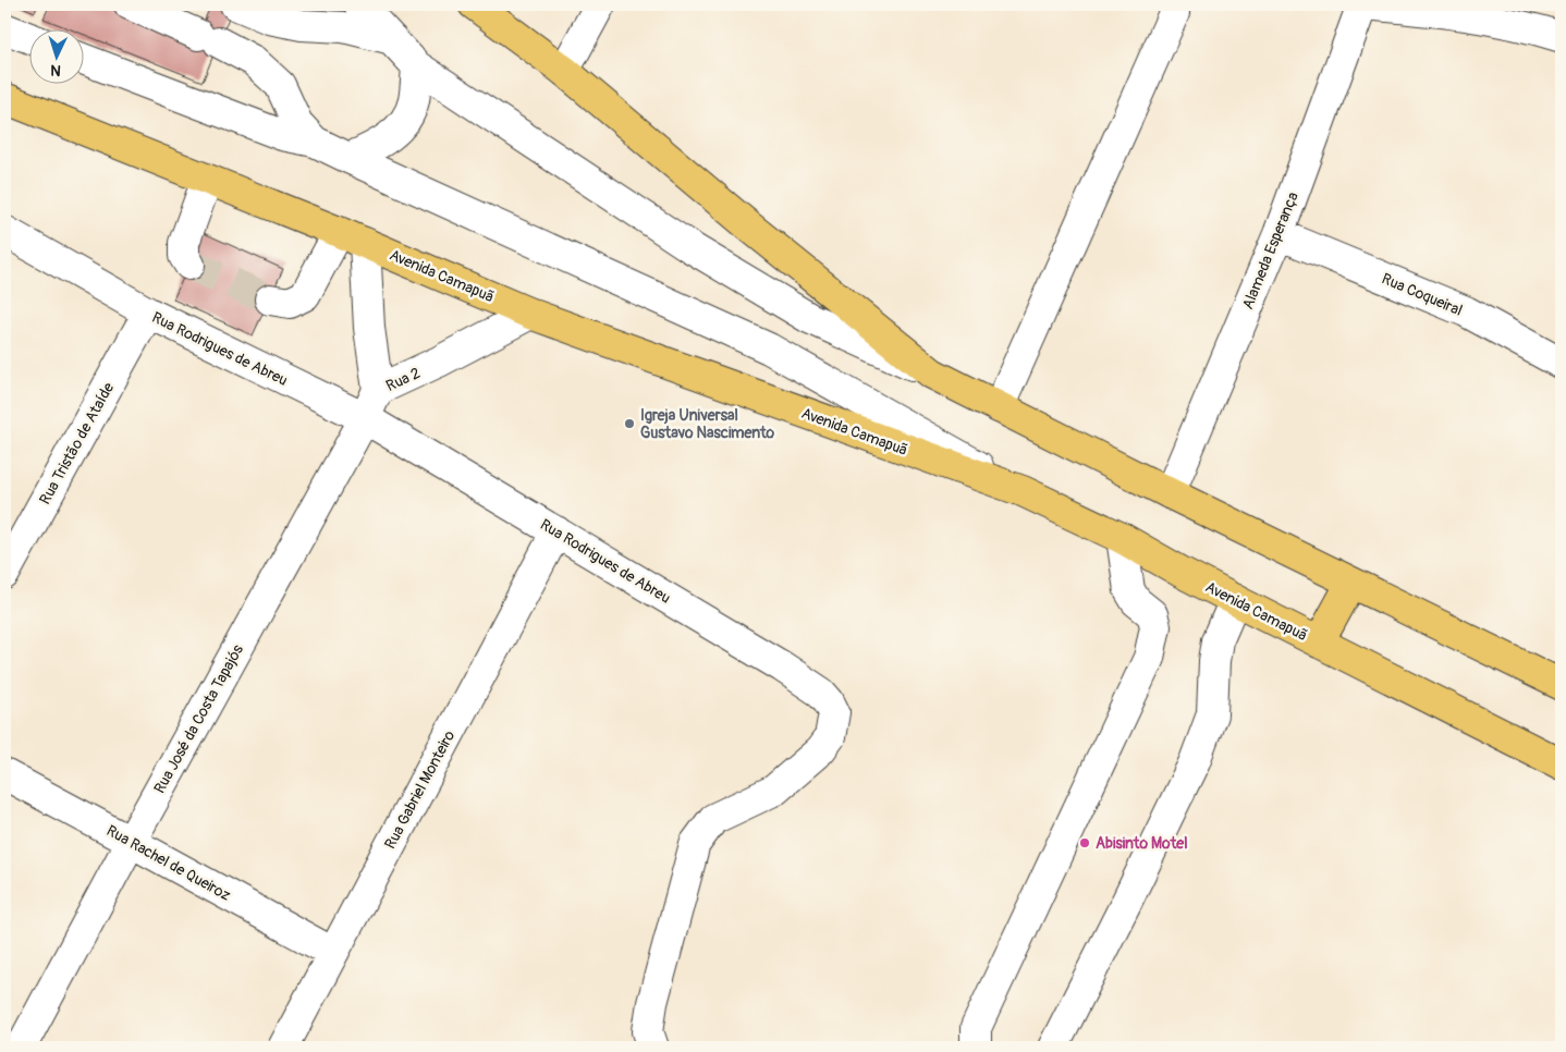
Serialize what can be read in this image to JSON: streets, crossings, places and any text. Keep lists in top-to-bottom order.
{
  "streets": {
    "main road": ["Avenida Camapuã"],
    "street": [
      "Alameda Esperança",
      "Rua Coqueiral",
      "Rua Rodrigues de Abreu",
      "Rua 2",
      "Rua Tristão de Ataíde",
      "Rua José da Costa Tapajós",
      "Rua Gabriel Monteiro",
      "Rua Rachel de Queiroz"
    ]
  },
  "crossings": [
    ["Alameda Esperança", "Rua Coqueiral"],
    ["Avenida Camapuã", "Rua 2"],
    ["Rua Rodrigues de Abreu", "Rua Tristão de Ataíde"],
    ["Rua Rodrigues de Abreu", "Rua José da Costa Tapajós"],
    ["Rua Rodrigues de Abreu", "Rua Gabriel Monteiro"],
    ["Rua 2", "Rua José da Costa Tapajós"],
    ["Rua José da Costa Tapajós", "Rua Rachel de Queiroz"],
    ["Rua Gabriel Monteiro", "Rua Rachel de Queiroz"]
  ],
  "places": ["Igreja Universal Gustavo Nascimento", "Abisinto Motel"],
  "north": "bottom"
}
